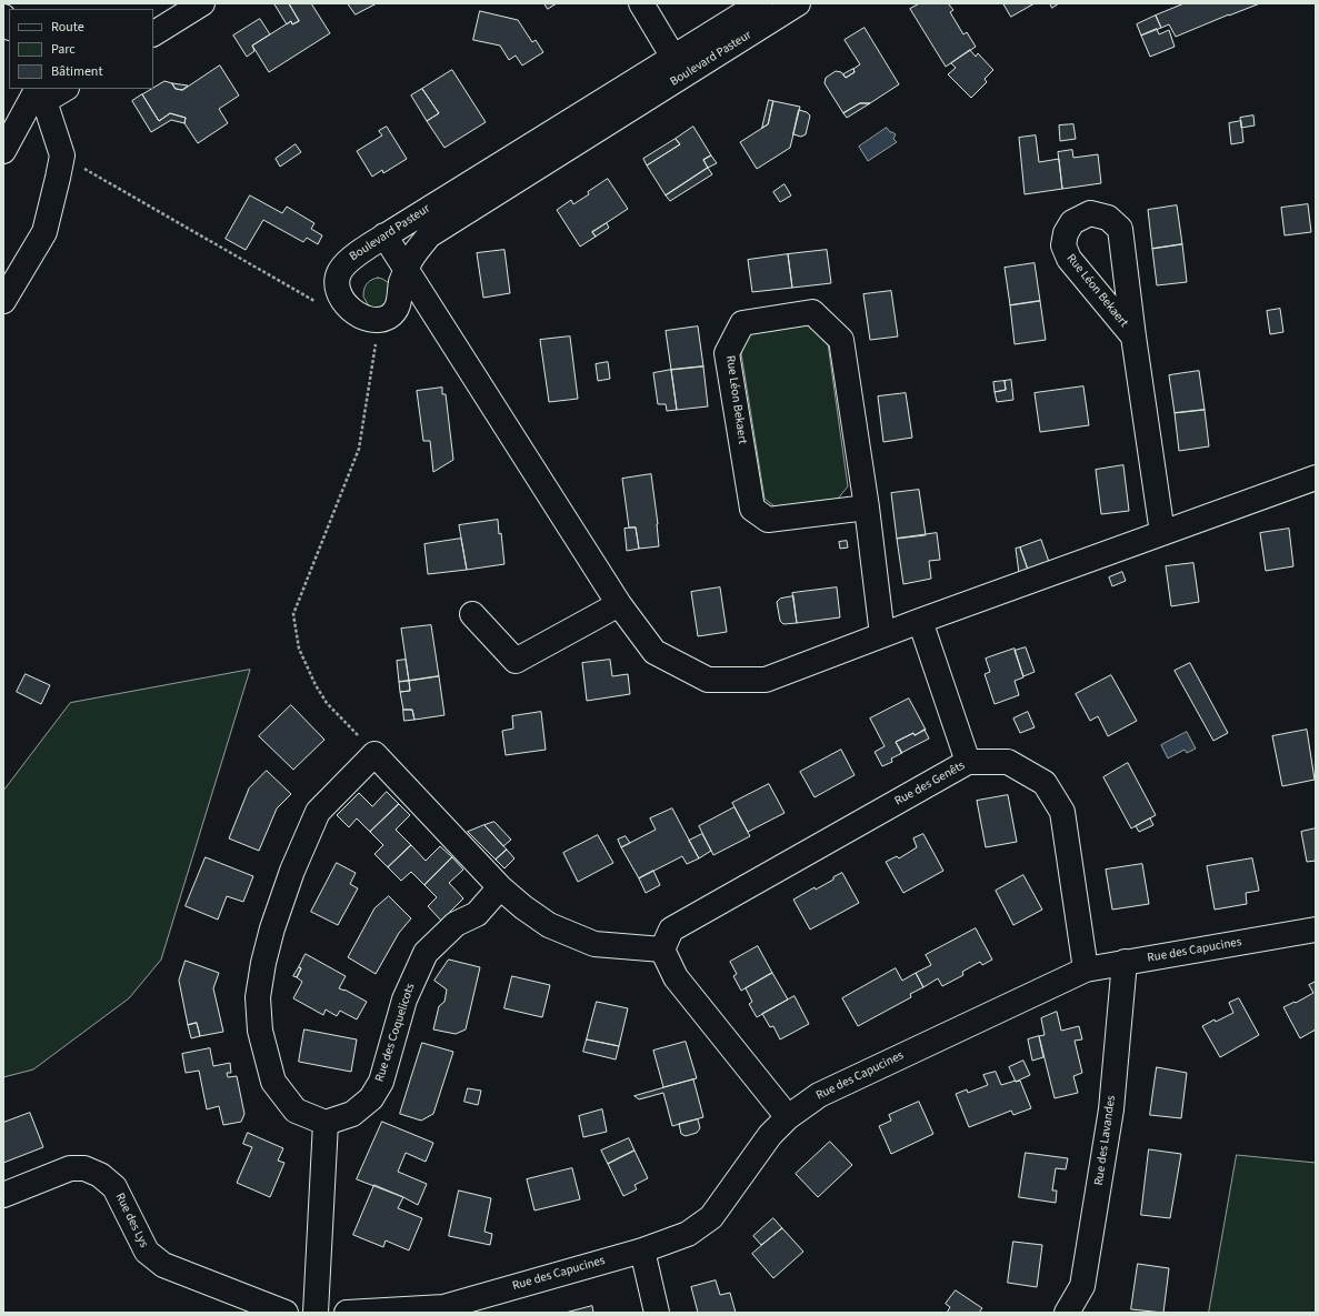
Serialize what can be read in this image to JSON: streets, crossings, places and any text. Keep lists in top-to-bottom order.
{
  "streets": {
    "street": [
      "Boulevard Pasteur",
      "Rue Léon Bekaert",
      "Rue des Genêts",
      "Rue des Capucines",
      "Rue des Coquelicots",
      "Rue des Lavandes",
      "Rue des Lys"
    ]
  },
  "crossings": [
    ["Rue des Genêts", "Rue des Capucines"],
    ["Rue des Capucines", "Rue des Lavandes"]
  ],
  "legend": ["Route", "Parc", "Bâtiment"]
}
